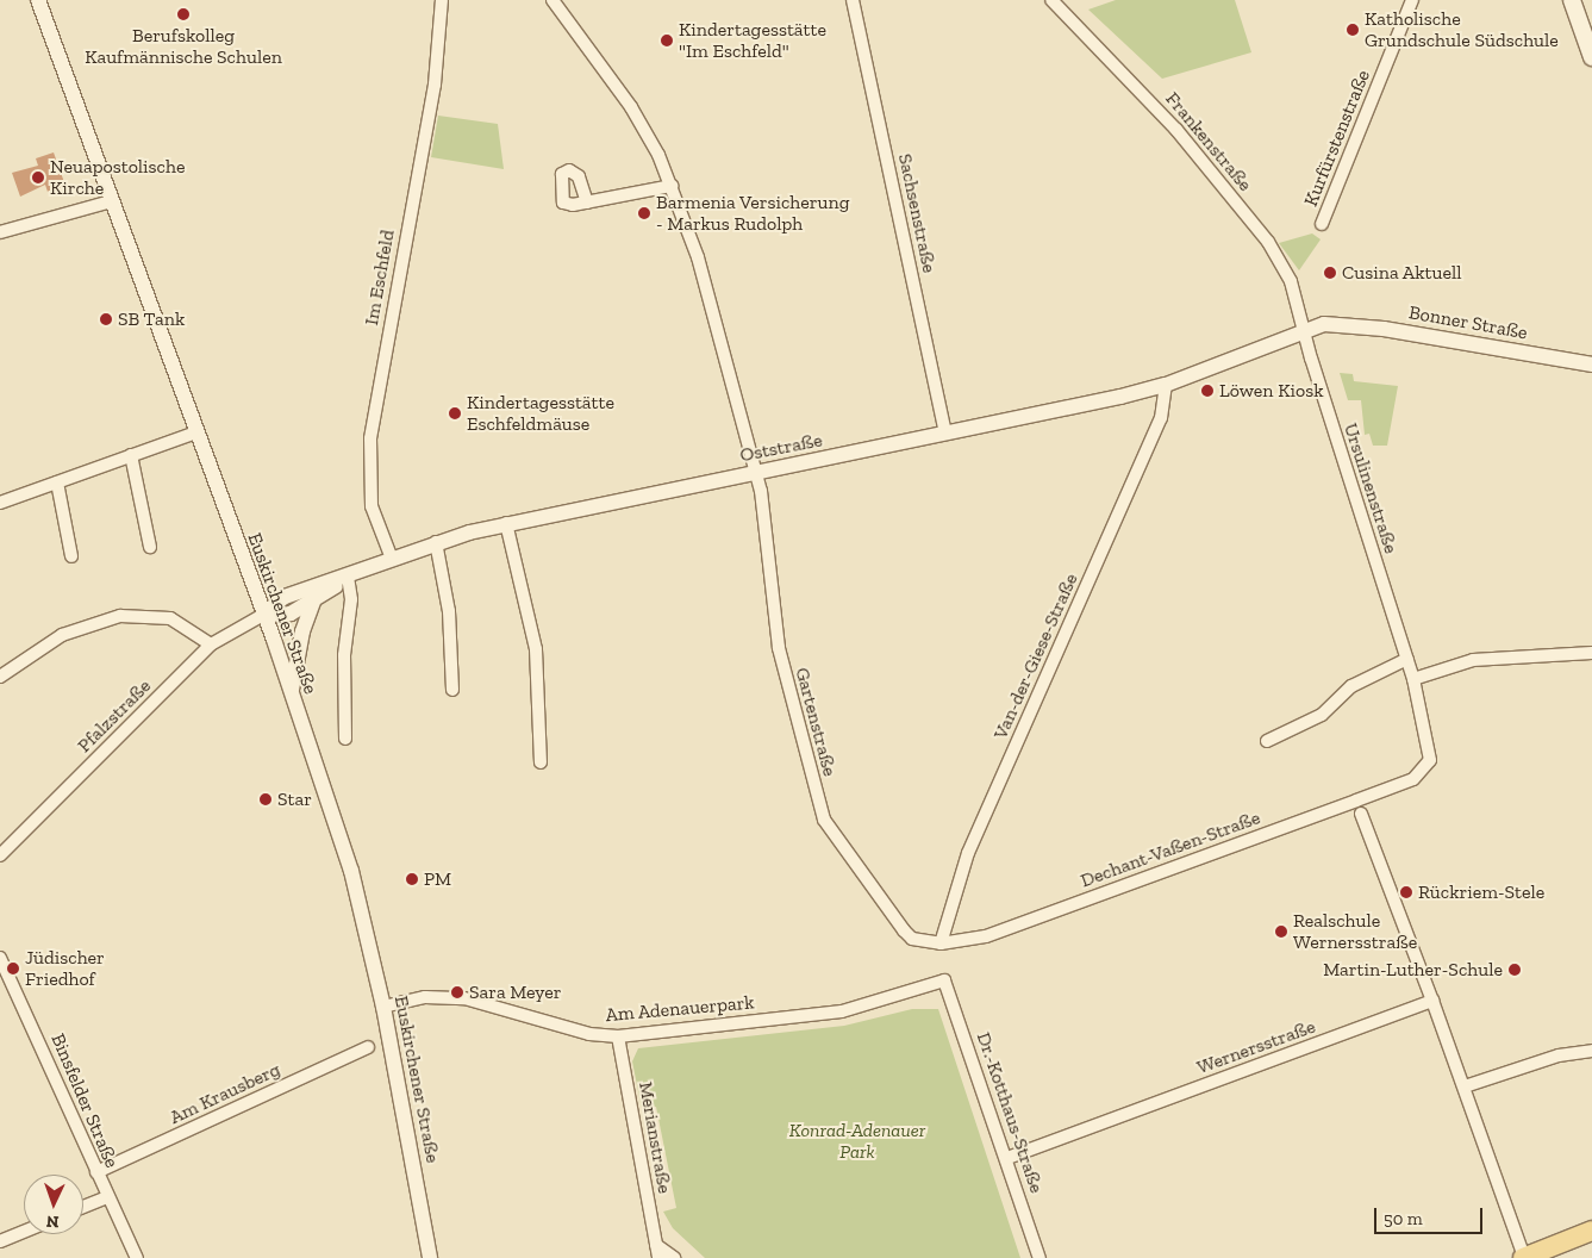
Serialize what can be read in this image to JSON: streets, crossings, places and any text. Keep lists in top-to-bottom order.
{
  "streets": {
    "street": [
      "Kurfürstenstraße",
      "Frankenstraße",
      "Sachsenstraße",
      "Im Eschfeld",
      "Bonner Straße",
      "Oststraße",
      "Ursulinenstraße",
      "Euskirchener Straße",
      "Van-der-Giese-Straße",
      "Pfalzstraße",
      "Gartenstraße",
      "Dechant-Vaßen-Straße",
      "Am Adenauerpark",
      "Wernersstraße",
      "Am Krausberg",
      "Binsfelder Straße",
      "Dr.-Kotthaus-Straße",
      "Merianstraße"
    ]
  },
  "crossings": [
    ["Frankenstraße", "Bonner Straße"],
    ["Frankenstraße", "Oststraße"],
    ["Frankenstraße", "Ursulinenstraße"],
    ["Sachsenstraße", "Oststraße"],
    ["Im Eschfeld", "Oststraße"],
    ["Bonner Straße", "Oststraße"],
    ["Bonner Straße", "Ursulinenstraße"],
    ["Oststraße", "Ursulinenstraße"],
    ["Oststraße", "Euskirchener Straße"],
    ["Oststraße", "Van-der-Giese-Straße"],
    ["Oststraße", "Pfalzstraße"],
    ["Oststraße", "Gartenstraße"],
    ["Ursulinenstraße", "Dechant-Vaßen-Straße"],
    ["Euskirchener Straße", "Pfalzstraße"],
    ["Euskirchener Straße", "Am Adenauerpark"],
    ["Van-der-Giese-Straße", "Dechant-Vaßen-Straße"],
    ["Gartenstraße", "Dechant-Vaßen-Straße"],
    ["Am Adenauerpark", "Dr.-Kotthaus-Straße"],
    ["Am Adenauerpark", "Merianstraße"],
    ["Wernersstraße", "Dr.-Kotthaus-Straße"],
    ["Am Krausberg", "Binsfelder Straße"]
  ],
  "parks": ["Konrad-Adenauer Park"],
  "places": [
    "Berufskolleg Kaufmännische Schulen",
    "Katholische Grundschule Südschule",
    "Kindertagesstätte \"Im Eschfeld\"",
    "Neuapostolische Kirche",
    "Barmenia Versicherung - Markus Rudolph",
    "Cusina Aktuell",
    "SB Tank",
    "Löwen Kiosk",
    "Kindertagesstätte Eschfeldmäuse",
    "Star",
    "PM",
    "Rückriem-Stele",
    "Realschule Wernersstraße",
    "Jüdischer Friedhof",
    "Martin-Luther-Schule",
    "Sara Meyer"
  ],
  "scale_bar": "50 m",
  "north": "bottom"
}
